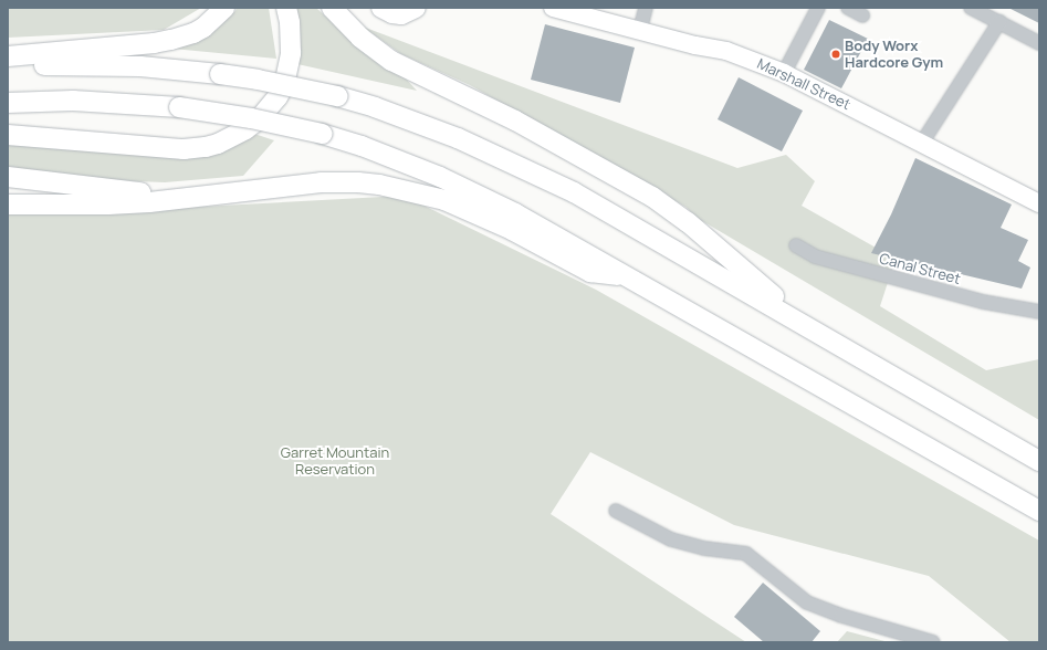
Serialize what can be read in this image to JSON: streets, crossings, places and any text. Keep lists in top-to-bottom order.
{
  "streets": {
    "main road": ["Marshall Street"],
    "street": ["Canal Street"]
  },
  "parks": ["Garret Mountain Reservation"],
  "places": ["Body Worx Hardcore Gym"]
}
